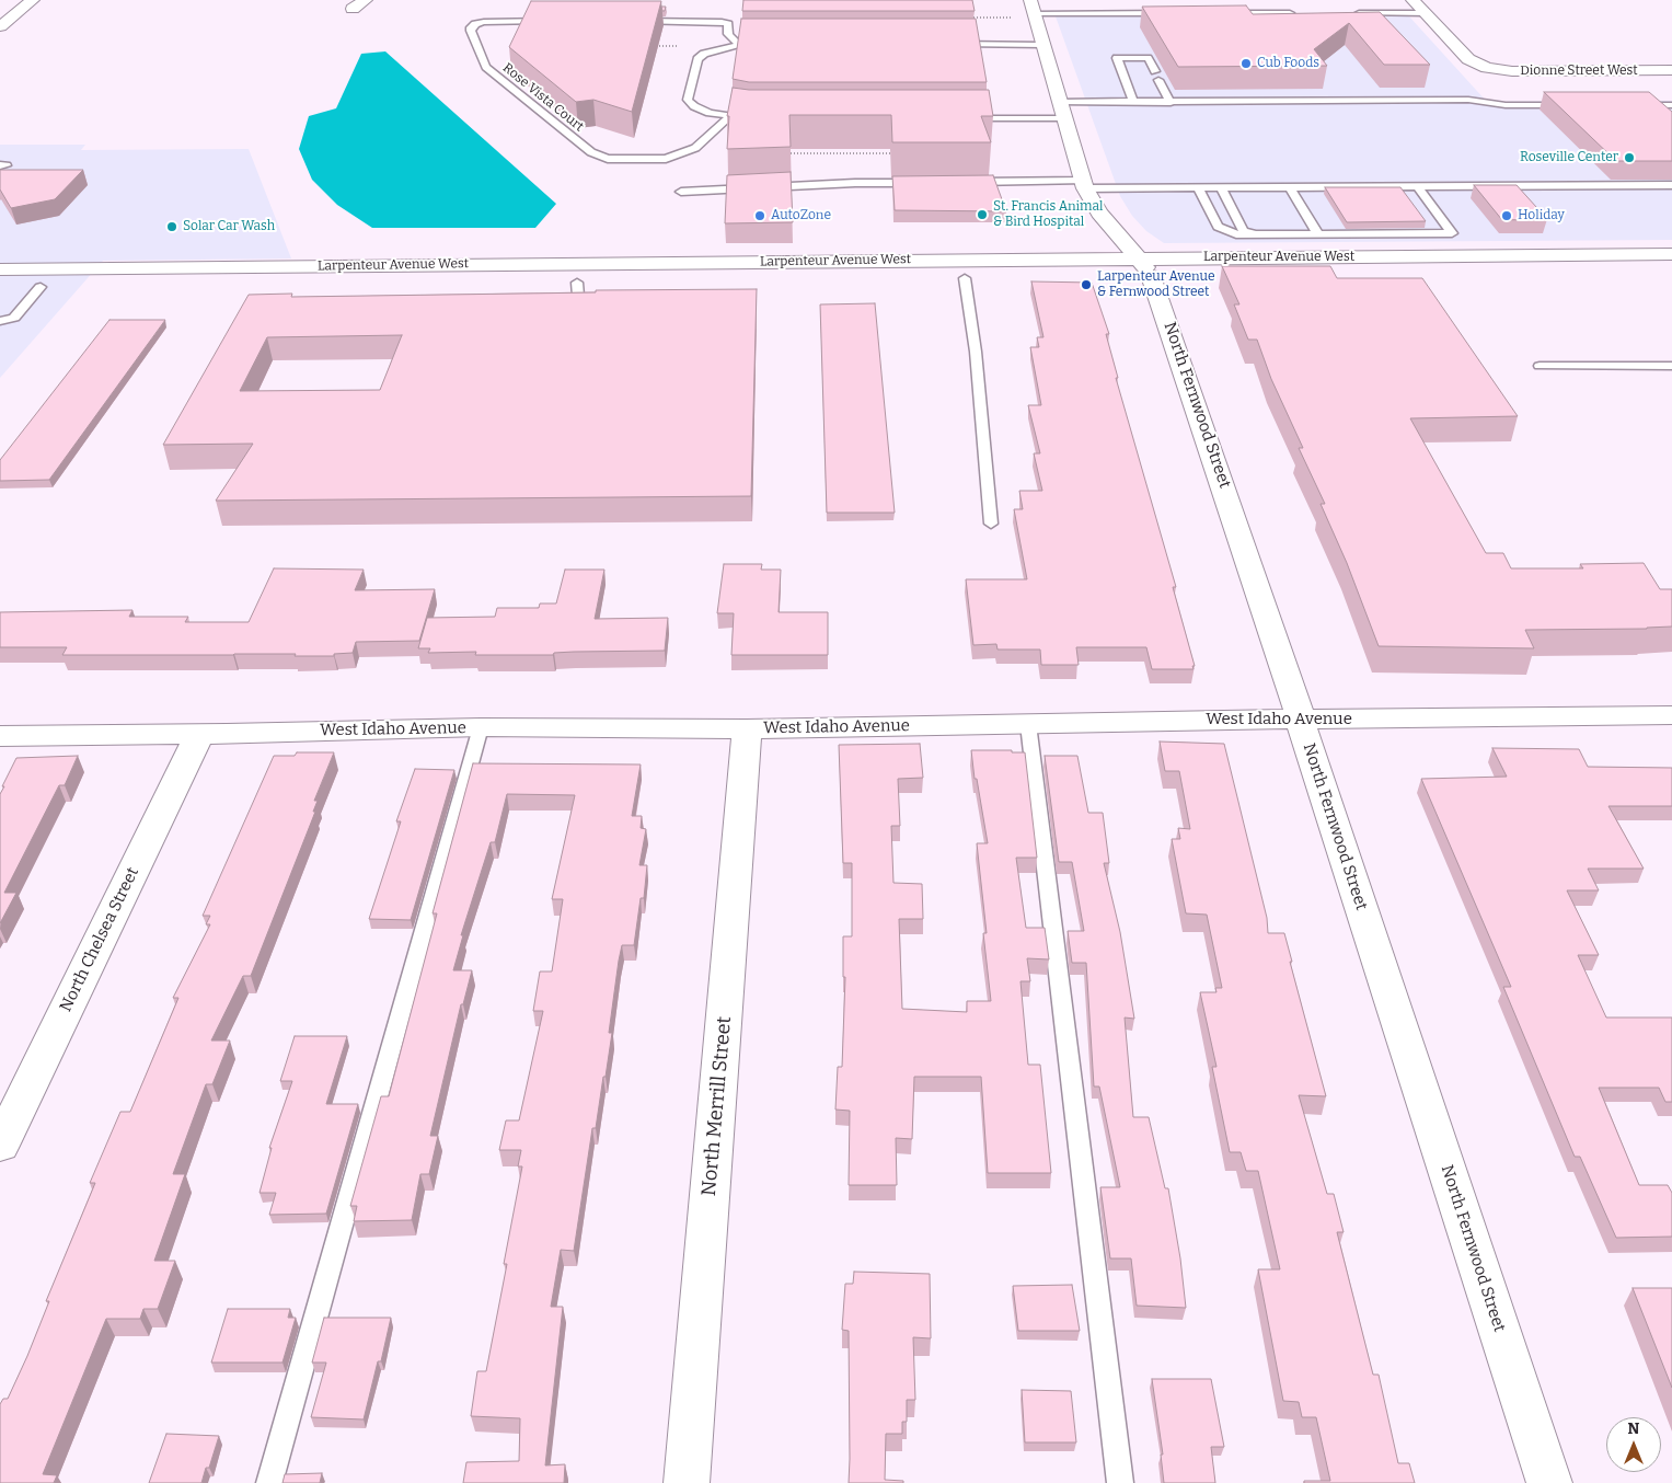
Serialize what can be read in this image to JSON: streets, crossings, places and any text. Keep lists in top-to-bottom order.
{
  "streets": {
    "street": [
      "Dionne Street West",
      "Larpenteur Avenue West",
      "North Fernwood Street",
      "West Idaho Avenue",
      "North Chelsea Street",
      "North Merrill Street"
    ],
    "lane": ["Rose Vista Court"]
  },
  "crossings": [
    ["Larpenteur Avenue West", "North Fernwood Street"],
    ["North Fernwood Street", "West Idaho Avenue"],
    ["West Idaho Avenue", "North Chelsea Street"],
    ["West Idaho Avenue", "North Merrill Street"]
  ],
  "places": [
    "Cub Foods",
    "Roseville Center",
    "St. Francis Animal & Bird Hospital",
    "AutoZone",
    "Holiday",
    "Solar Car Wash",
    "Larpenteur Avenue & Fernwood Street"
  ],
  "north": "top"
}
